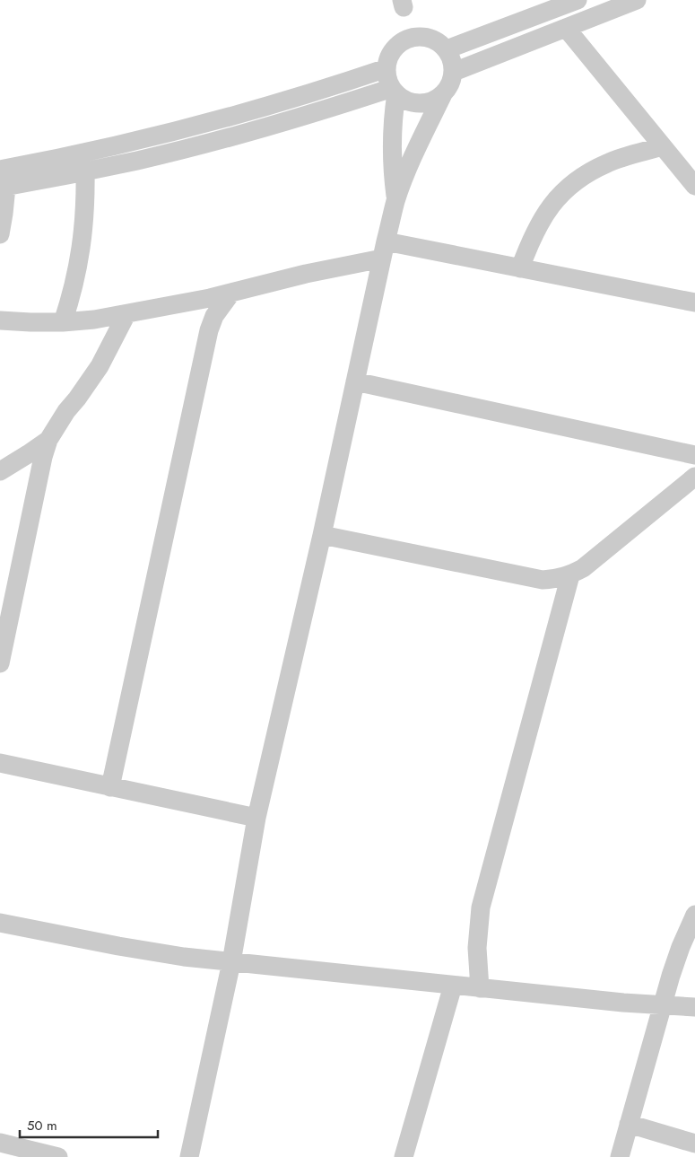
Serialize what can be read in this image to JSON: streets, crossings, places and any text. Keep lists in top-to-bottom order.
{
  "scale_bar": "50 m"
}
